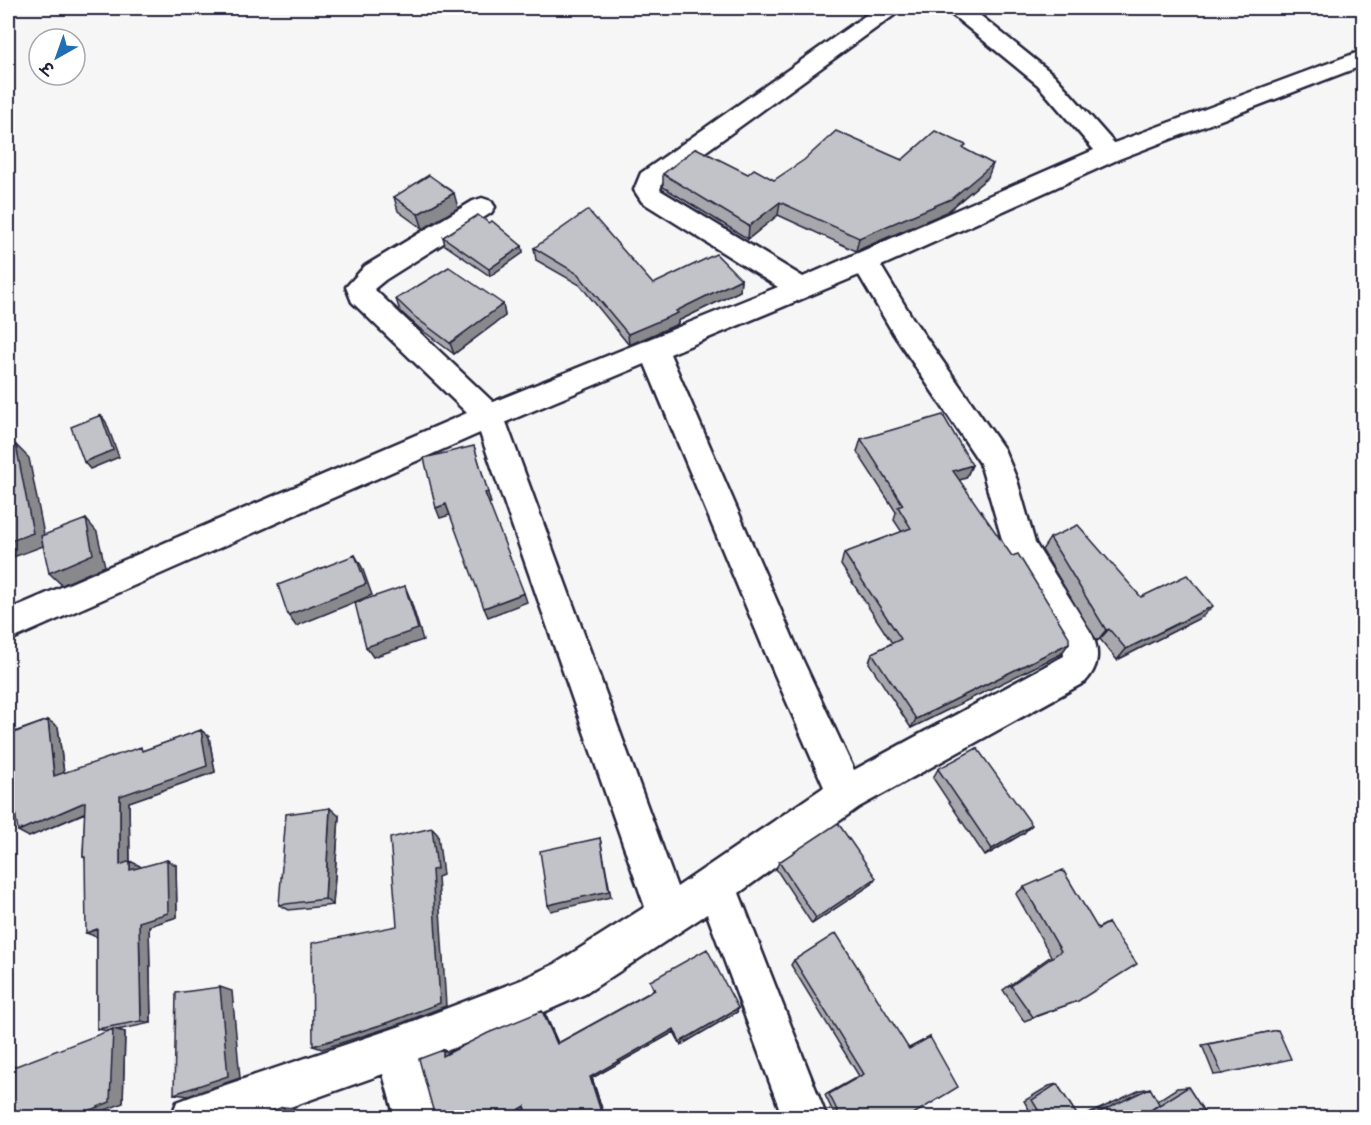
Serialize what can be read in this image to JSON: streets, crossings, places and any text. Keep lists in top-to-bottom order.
{
  "north": "bottom left"
}
